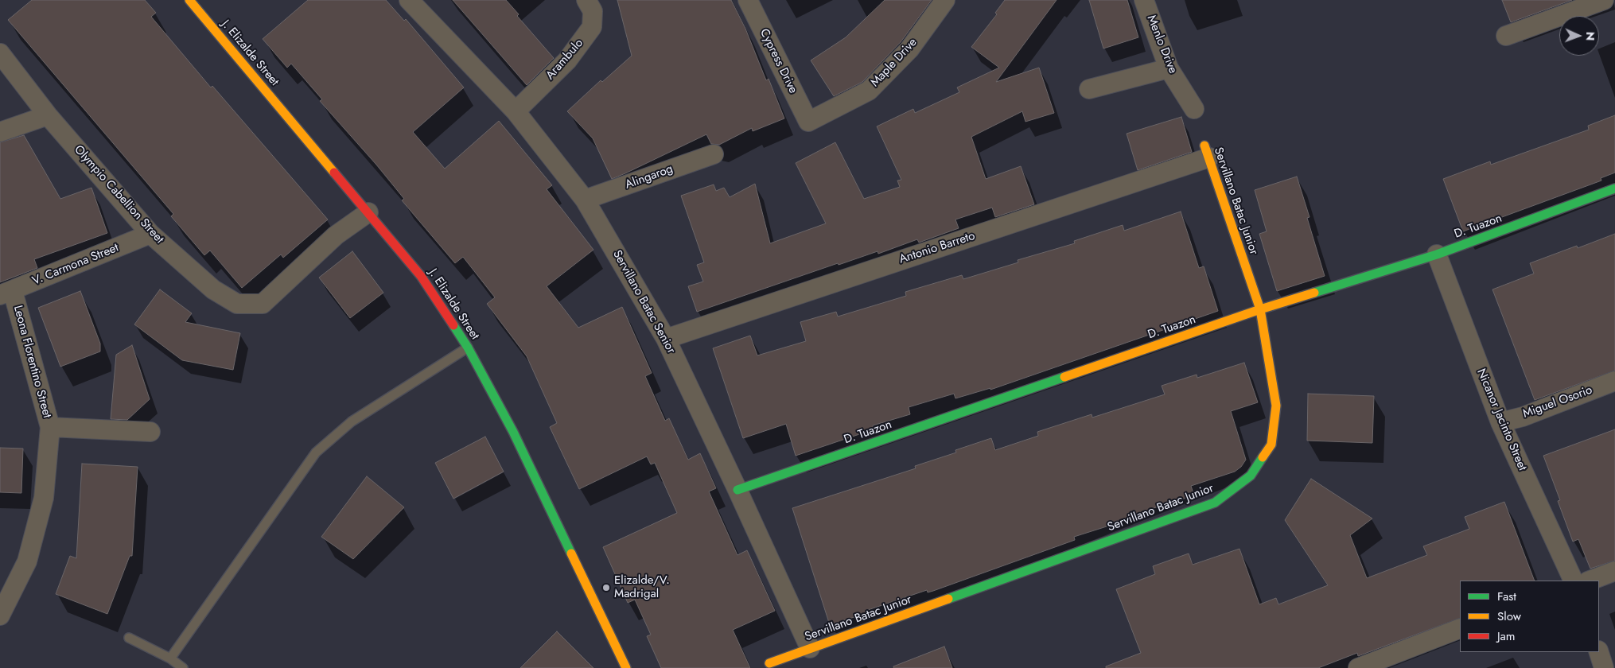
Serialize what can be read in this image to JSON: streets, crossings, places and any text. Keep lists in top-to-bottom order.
{
  "streets": {
    "street": [
      "Menlo Drive",
      "J. Elizalde Street",
      "Arambulo",
      "Cypress Drive",
      "Maple Drive",
      "Alingarog",
      "Olympio Cabellion Street",
      "Servillano Batac Junior",
      "D. Tuazon",
      "Antonio Barreto",
      "V. Carmona Street",
      "Servillano Batac Senior",
      "Leona Florentino Street",
      "Miguel Osorio",
      "Nicanor Jacinto Street"
    ]
  },
  "crossings": [
    ["J. Elizalde Street", "Olympio Cabellion Street"],
    ["Arambulo", "Servillano Batac Senior"],
    ["Cypress Drive", "Maple Drive"],
    ["Alingarog", "Servillano Batac Senior"],
    ["Olympio Cabellion Street", "V. Carmona Street"],
    ["Servillano Batac Junior", "D. Tuazon"],
    ["Servillano Batac Junior", "Antonio Barreto"],
    ["Servillano Batac Junior", "Servillano Batac Senior"],
    ["D. Tuazon", "Servillano Batac Senior"],
    ["D. Tuazon", "Nicanor Jacinto Street"],
    ["Antonio Barreto", "Servillano Batac Senior"],
    ["V. Carmona Street", "Leona Florentino Street"],
    ["Miguel Osorio", "Nicanor Jacinto Street"]
  ],
  "places": ["Elizalde/V. Madrigal"],
  "legend": ["Fast", "Slow", "Jam"],
  "north": "right"
}
